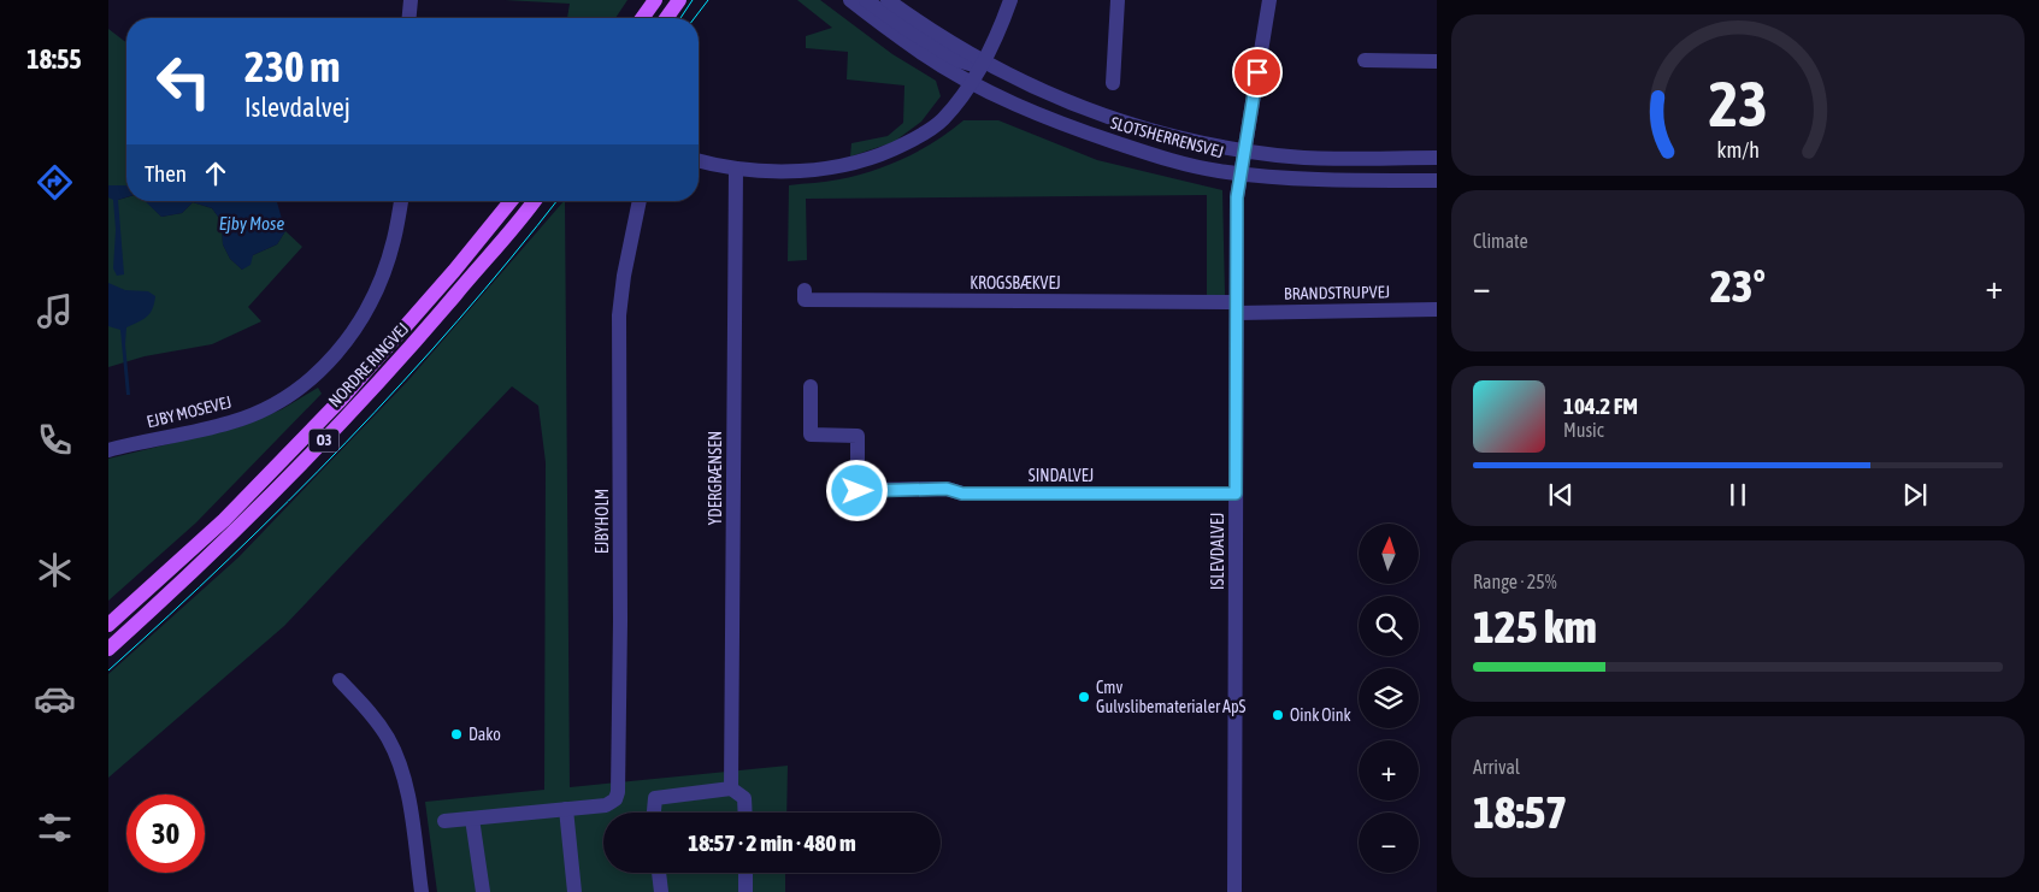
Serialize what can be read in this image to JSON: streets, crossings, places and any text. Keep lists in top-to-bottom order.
{
  "streets": {
    "main road": ["NORDRE RINGVEJ", "O3"],
    "street": [
      "SLOTSHERRENSVEJ",
      "KROGSBÆKVEJ",
      "BRANDSTRUPVEJ",
      "EJBY MOSEVEJ",
      "SINDALVEJ",
      "YDERGRÆNSEN",
      "EJBYHOLM",
      "ISLEVDALVEJ"
    ]
  },
  "crossings": [
    ["SLOTSHERRENSVEJ", "ISLEVDALVEJ"],
    ["KROGSBÆKVEJ", "BRANDSTRUPVEJ"],
    ["KROGSBÆKVEJ", "ISLEVDALVEJ"],
    ["BRANDSTRUPVEJ", "ISLEVDALVEJ"],
    ["SINDALVEJ", "ISLEVDALVEJ"]
  ],
  "water": ["Ejby Mose"],
  "places": ["Cmv Gulvslibematerialer ApS", "Oink Oink", "Dako"],
  "north": "top",
  "page": {
    "tabs": "18:55",
    "turn": ["230 m", "Islevdalvej"],
    "then": "Then",
    "tile": [
      "Climate",
      ["Range · 25%", "125 km"],
      ["Arrival", "18:57"]
    ],
    "heat": ["−", "23°", "+"],
    "song": ["104.2 FM", "Music"],
    "map_buttons": ["+", "−"],
    "limit": "30",
    "trip": "18:57 · 2 min · 480 m",
    "gauge": ["23", "km/h"]
  }
}
